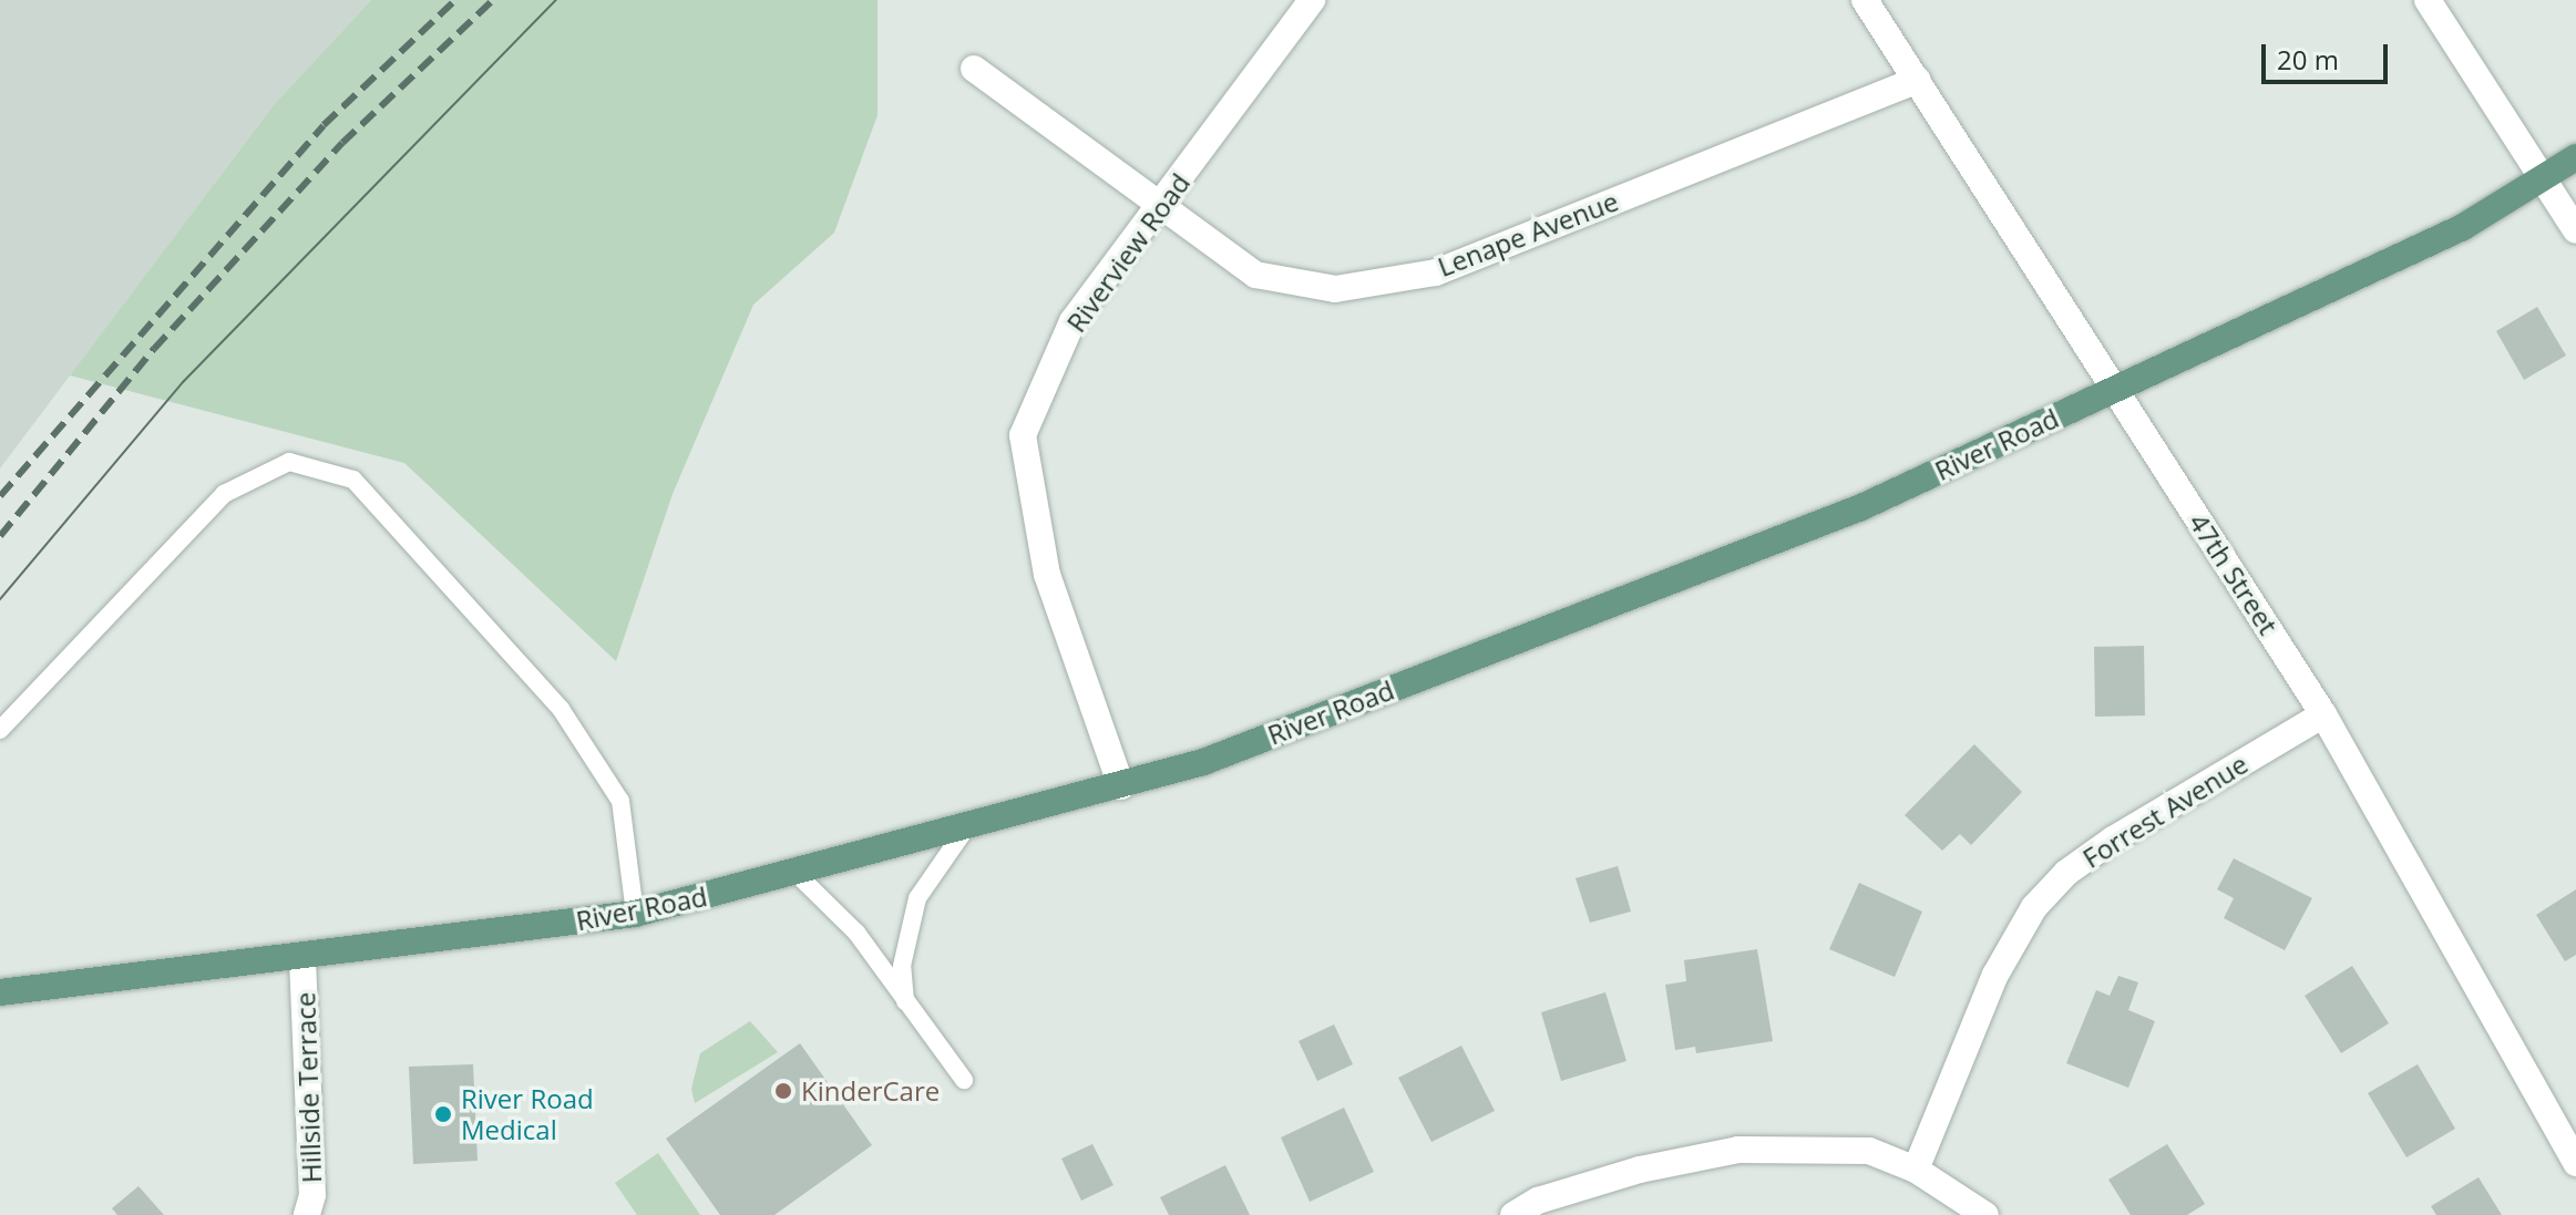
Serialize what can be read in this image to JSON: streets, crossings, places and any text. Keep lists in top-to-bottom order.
{
  "streets": {
    "main road": ["River Road"],
    "street": [
      "Lenape Avenue",
      "Riverview Road",
      "47th Street",
      "Forrest Avenue",
      "Hillside Terrace"
    ]
  },
  "crossings": [
    ["Lenape Avenue", "Riverview Road"],
    ["Lenape Avenue", "47th Street"],
    ["Riverview Road", "River Road"],
    ["River Road", "47th Street"],
    ["River Road", "Hillside Terrace"],
    ["47th Street", "Forrest Avenue"]
  ],
  "places": ["KinderCare", "River Road Medical"],
  "scale_bar": "20 m"
}
